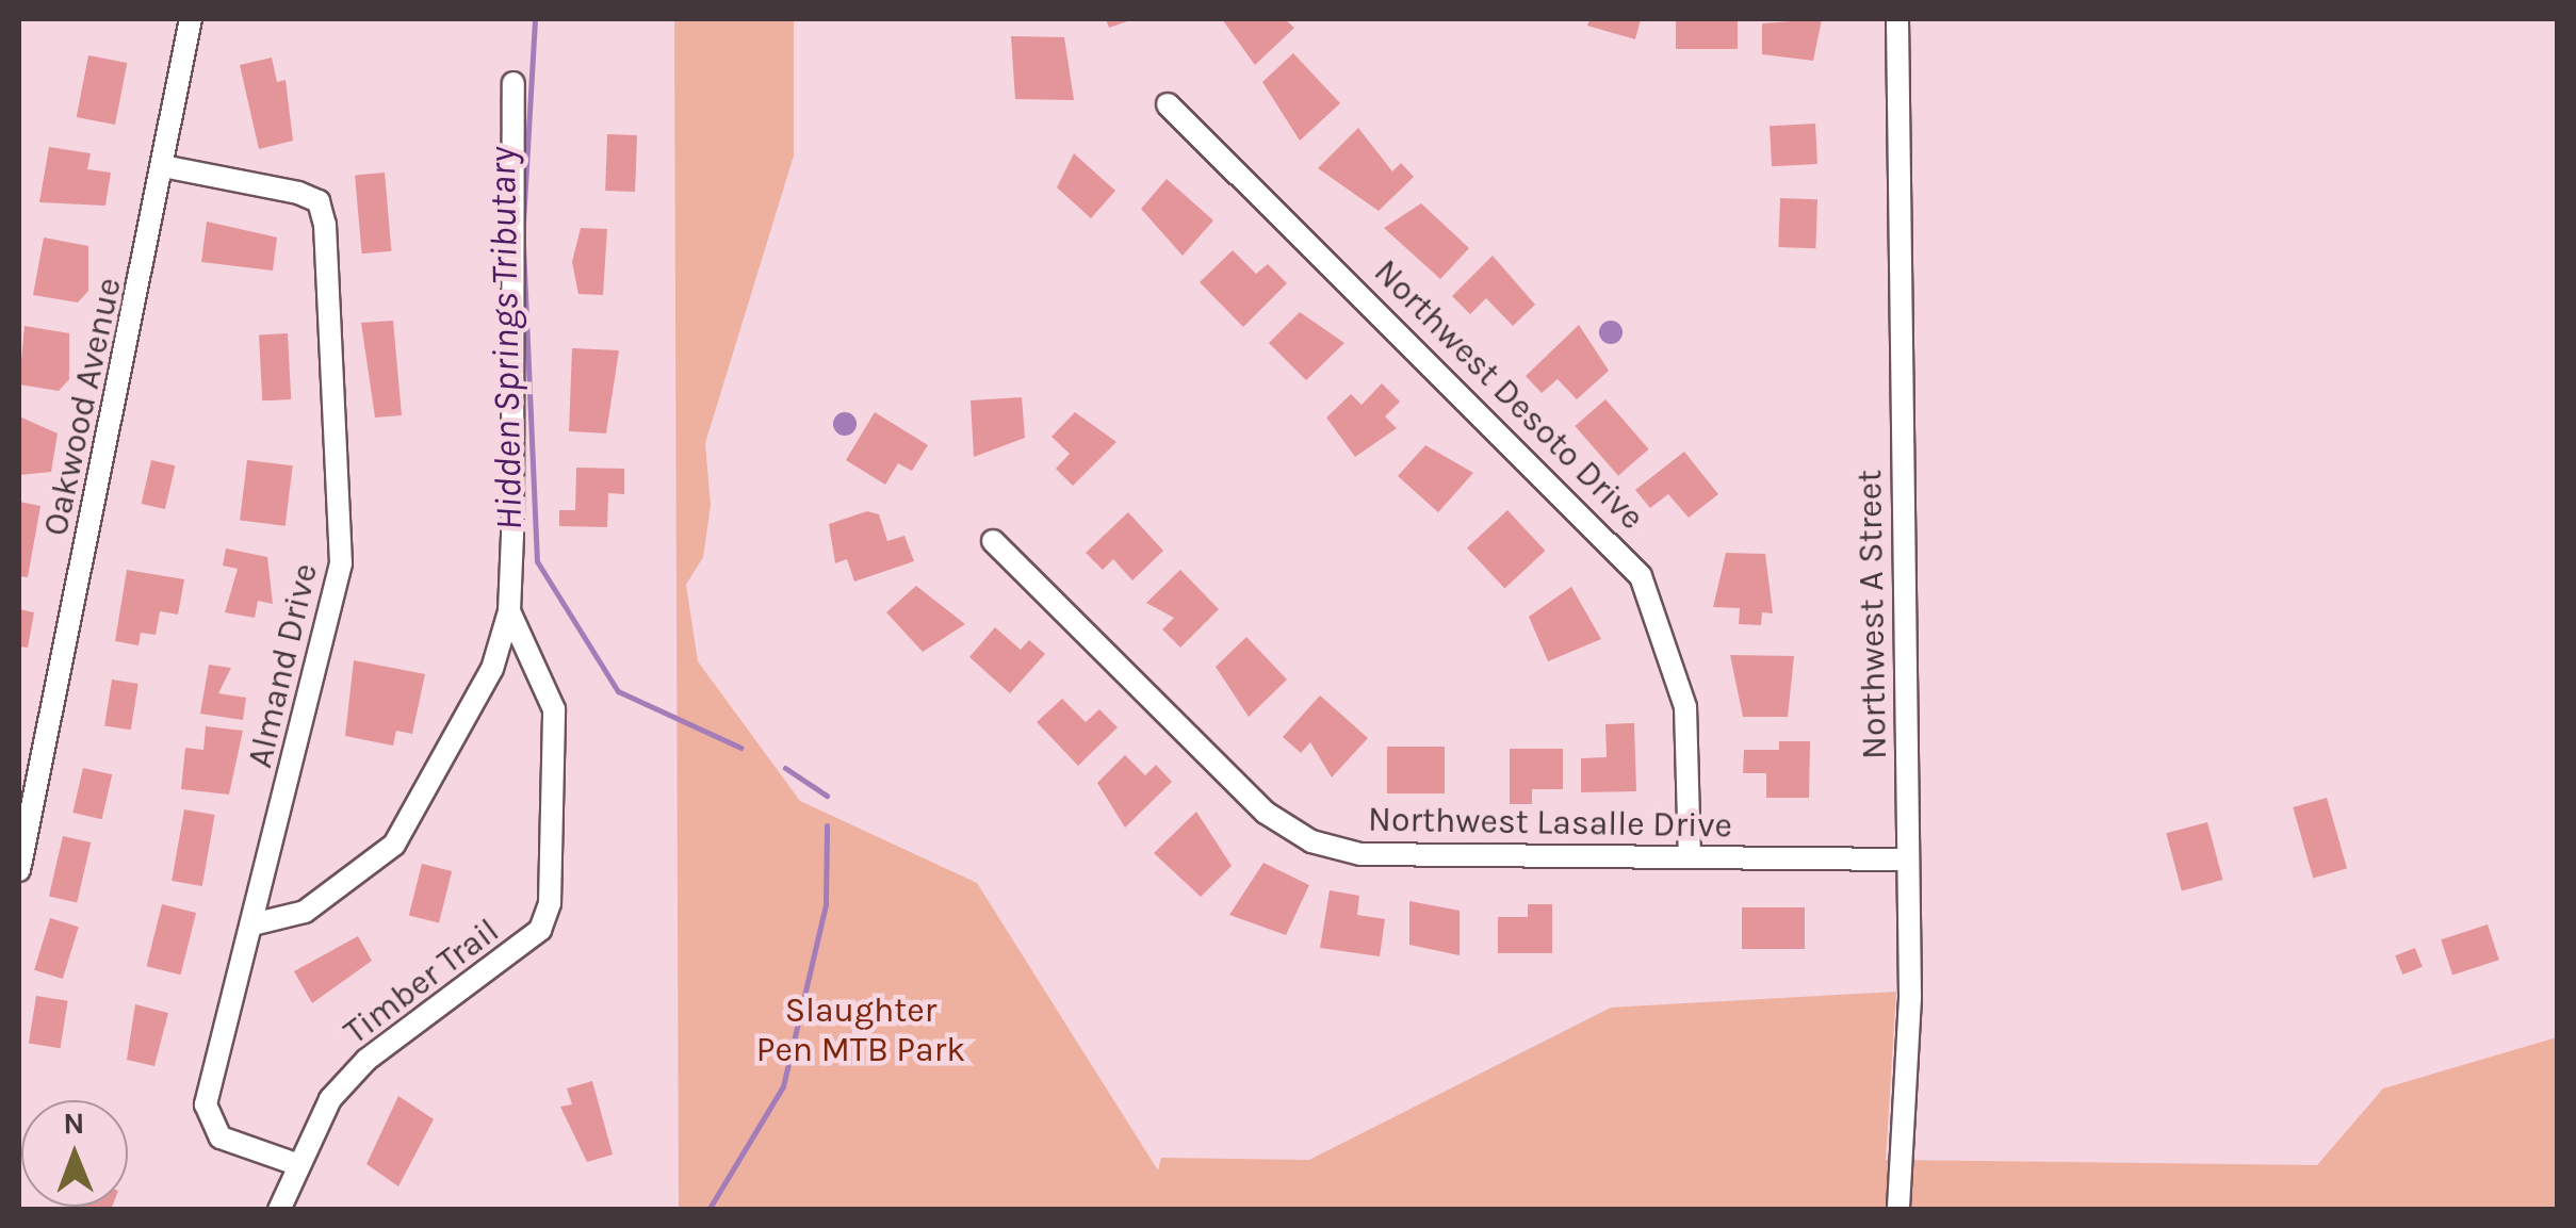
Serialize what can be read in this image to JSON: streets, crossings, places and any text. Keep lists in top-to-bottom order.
{
  "streets": {
    "street": [
      "Northwest Desoto Drive",
      "Oakwood Avenue",
      "Northwest A Street",
      "Almand Drive",
      "Northwest Lasalle Drive",
      "Timber Trail"
    ]
  },
  "crossings": [
    ["Northwest Desoto Drive", "Northwest Lasalle Drive"],
    ["Oakwood Avenue", "Almand Drive"],
    ["Northwest A Street", "Northwest Lasalle Drive"],
    ["Almand Drive", "Timber Trail"]
  ],
  "water": ["Hidden Springs Tributary"],
  "parks": ["Slaughter Pen MTB Park"],
  "north": "top"
}
